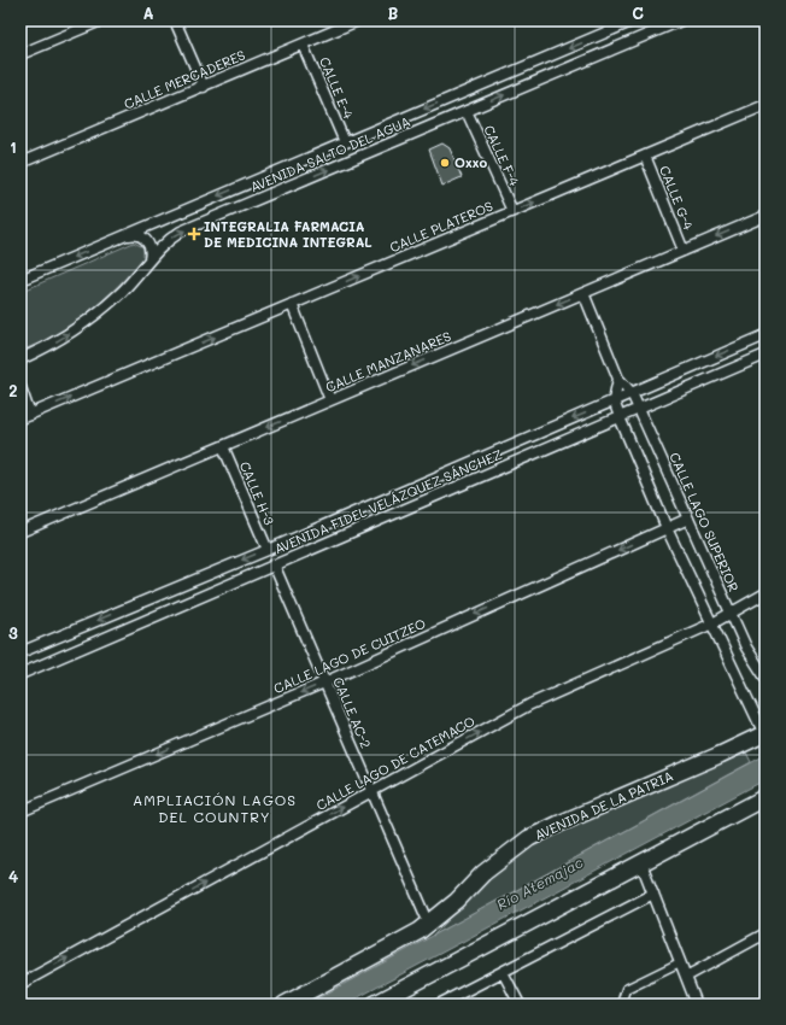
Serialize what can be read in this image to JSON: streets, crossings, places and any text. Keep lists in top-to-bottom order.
{
  "streets": {
    "main road": ["AVENIDA DE LA PATRIA"],
    "street": [
      "CALLE MERCADERES",
      "CALLE E-4",
      "AVENIDA SALTO DEL AGUA",
      "CALLE F-4",
      "CALLE G-4",
      "CALLE PLATEROS",
      "CALLE MANZANARES",
      "CALLE H-3",
      "AVENIDA FIDEL VELÁZQUEZ SÁNCHEZ",
      "CALLE LAGO SUPERIOR",
      "CALLE LAGO DE CUITZEO",
      "CALLE AC-2",
      "CALLE LAGO DE CATEMACO"
    ]
  },
  "crossings": [
    ["CALLE MERCADERES", "CALLE E-4"],
    ["CALLE E-4", "AVENIDA SALTO DEL AGUA"],
    ["AVENIDA SALTO DEL AGUA", "CALLE F-4"],
    ["CALLE F-4", "CALLE PLATEROS"],
    ["CALLE G-4", "CALLE PLATEROS"],
    ["CALLE G-4", "CALLE MANZANARES"],
    ["CALLE MANZANARES", "CALLE H-3"],
    ["CALLE MANZANARES", "CALLE LAGO SUPERIOR"],
    ["CALLE H-3", "AVENIDA FIDEL VELÁZQUEZ SÁNCHEZ"],
    ["AVENIDA FIDEL VELÁZQUEZ SÁNCHEZ", "CALLE LAGO SUPERIOR"],
    ["AVENIDA FIDEL VELÁZQUEZ SÁNCHEZ", "CALLE AC-2"],
    ["CALLE LAGO SUPERIOR", "CALLE LAGO DE CUITZEO"],
    ["CALLE LAGO SUPERIOR", "CALLE LAGO DE CATEMACO"],
    ["CALLE LAGO DE CUITZEO", "CALLE AC-2"],
    ["CALLE AC-2", "CALLE LAGO DE CATEMACO"],
    ["CALLE AC-2", "AVENIDA DE LA PATRIA"]
  ],
  "one_way": [
    "CALLE PLATEROS",
    "CALLE MANZANARES",
    "CALLE LAGO DE CUITZEO",
    "CALLE LAGO DE CATEMACO"
  ],
  "districts": ["AMPLIACIÓN LAGOS DEL COUNTRY"],
  "water": ["Río Atemajac"],
  "places": {
    "other": ["Oxxo"],
    "health": ["INTEGRALIA FARMACIA DE MEDICINA INTEGRAL"]
  },
  "grid": {
    "columns": ["A", "B", "C"],
    "rows": [
      "1",
      "2",
      "3",
      "4"
    ]
  }
}
